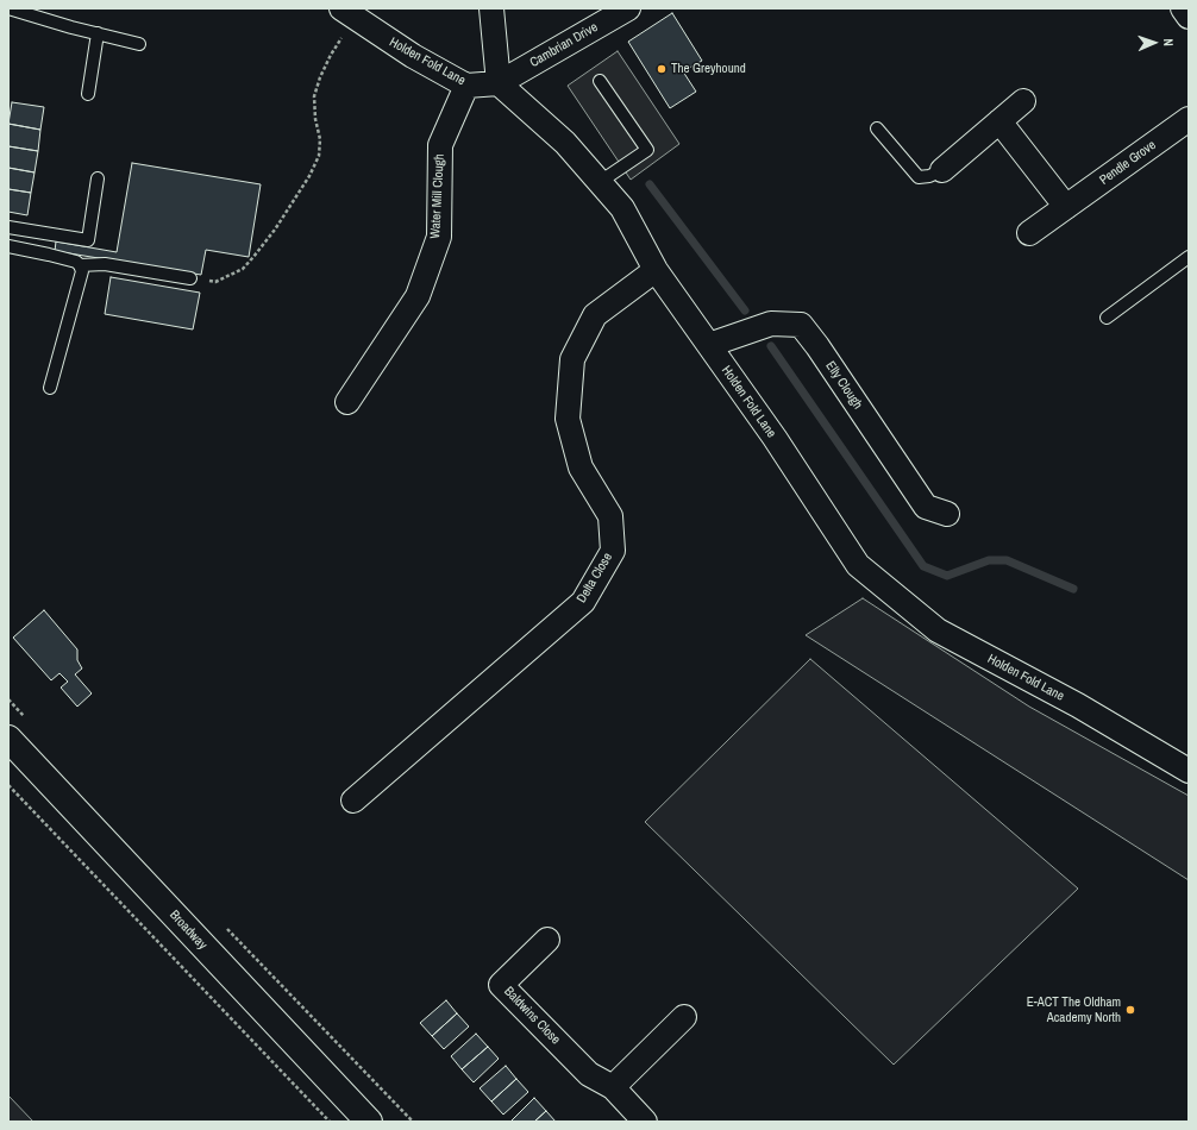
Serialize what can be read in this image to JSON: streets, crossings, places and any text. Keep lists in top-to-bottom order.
{
  "streets": {
    "main road": ["Broadway"],
    "street": [
      "Cambrian Drive",
      "Holden Fold Lane",
      "Pendle Grove",
      "Water Mill Clough",
      "Elly Clough",
      "Delta Close",
      "Baldwins Close"
    ]
  },
  "crossings": [
    ["Cambrian Drive", "Holden Fold Lane"],
    ["Holden Fold Lane", "Water Mill Clough"],
    ["Holden Fold Lane", "Elly Clough"],
    ["Holden Fold Lane", "Delta Close"]
  ],
  "places": ["The Greyhound", "E-ACT The Oldham Academy North"],
  "north": "right"
}
